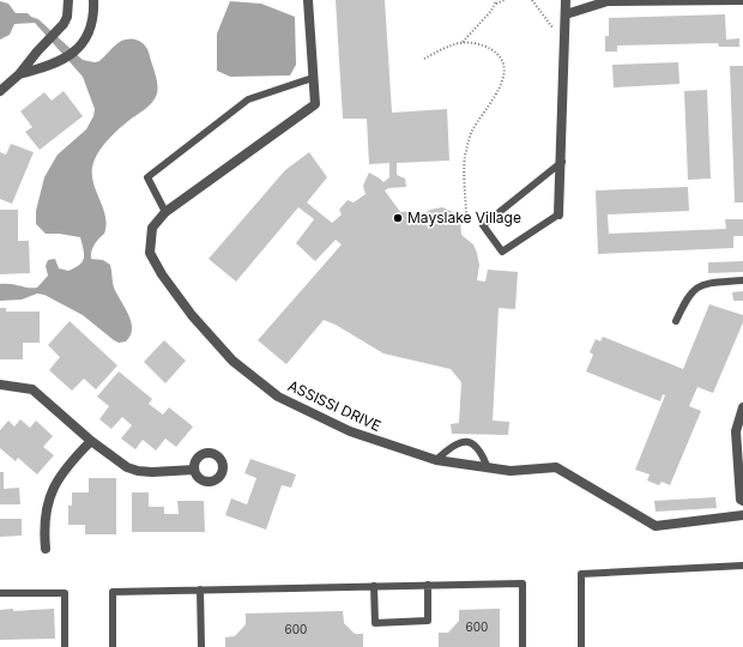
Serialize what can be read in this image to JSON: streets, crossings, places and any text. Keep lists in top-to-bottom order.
{
  "streets": {
    "street": ["ASSISSI DRIVE"]
  },
  "places": ["Mayslake Village"],
  "house_numbers": ["600", "600"]
}
